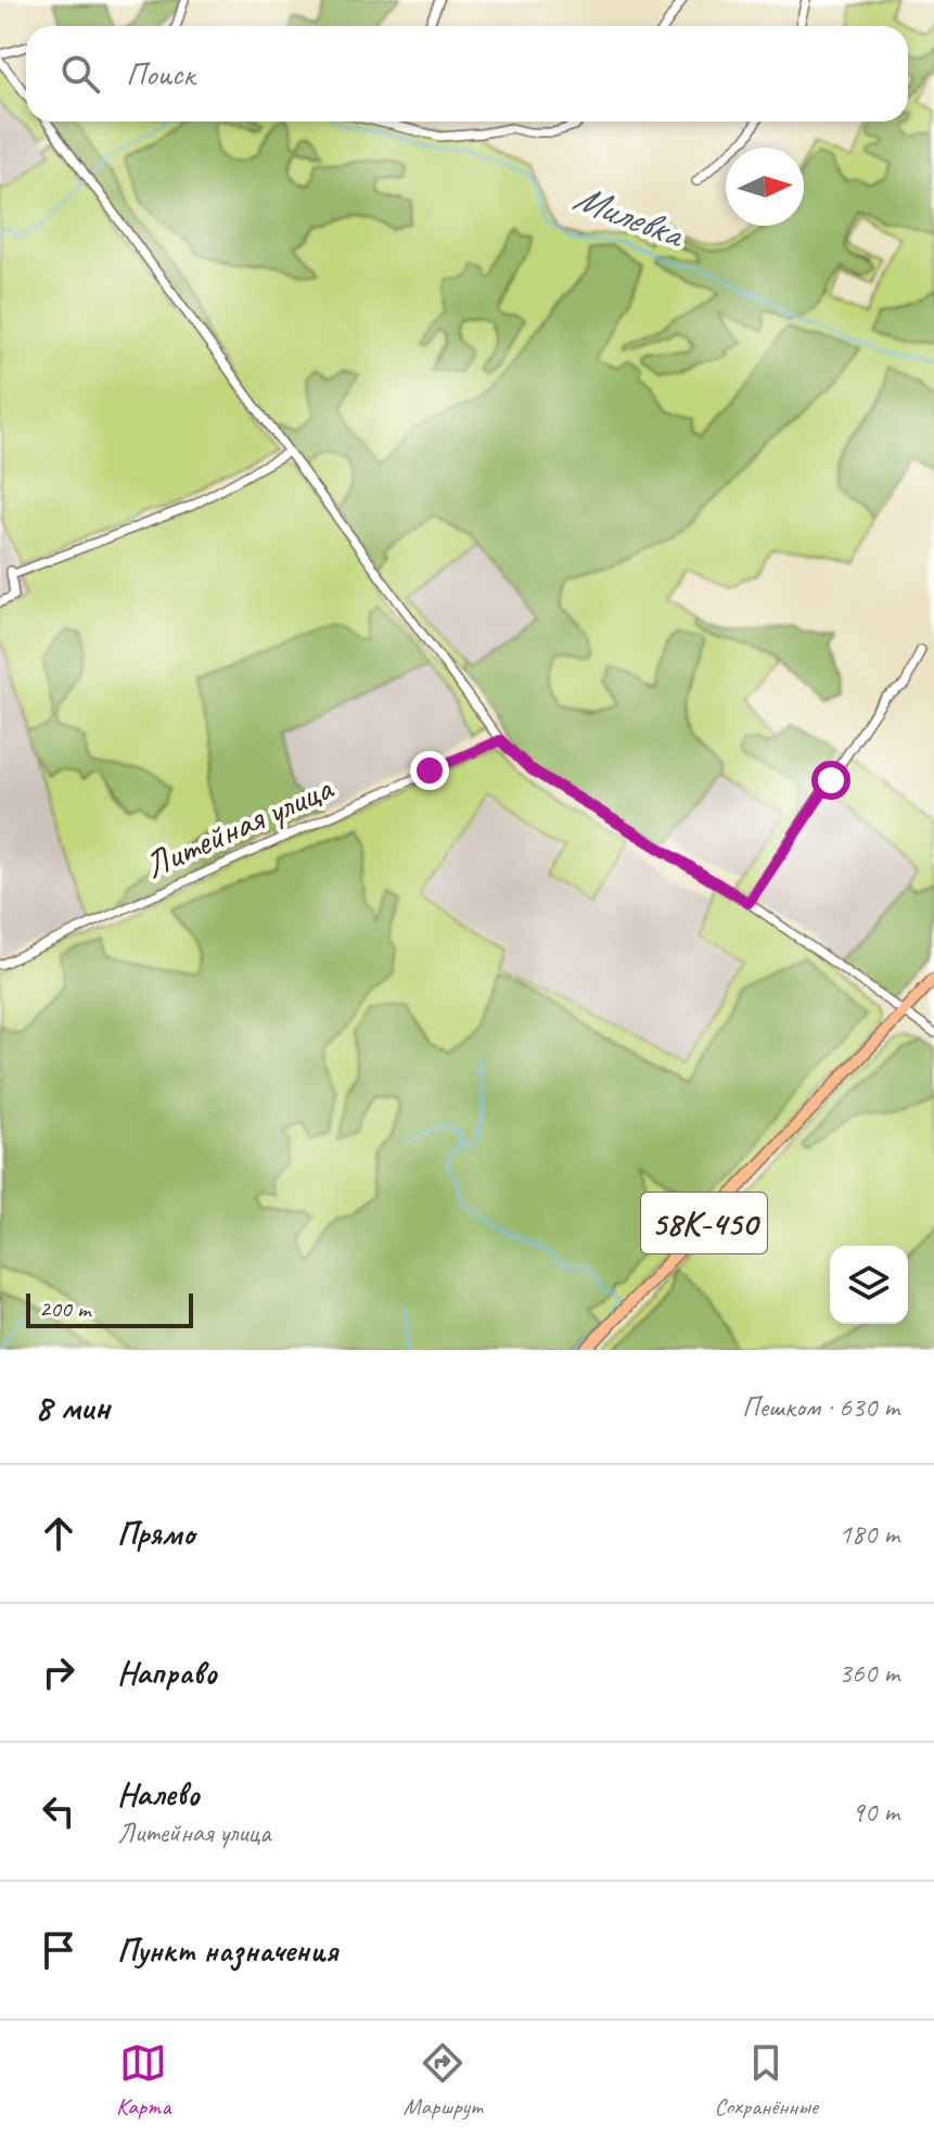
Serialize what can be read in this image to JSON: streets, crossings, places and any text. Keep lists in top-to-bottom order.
{
  "streets": {
    "highway": ["58К-450"],
    "street": ["Литейная улица"]
  },
  "water": ["Милевка"],
  "scale_bar": "200 m",
  "north": "right",
  "page": {
    "search": "Поиск",
    "scale": "200 m",
    "heading": ["8 мин", "Пешком · 630 m"],
    "list": [
      ["Прямо", "180 m"],
      ["Направо", "360 m"],
      ["Налево", "Литейная улица", "90 m"],
      "Пункт назначения"
    ],
    "nav": ["Карта", "Маршрут", "Сохранённые"]
  }
}
